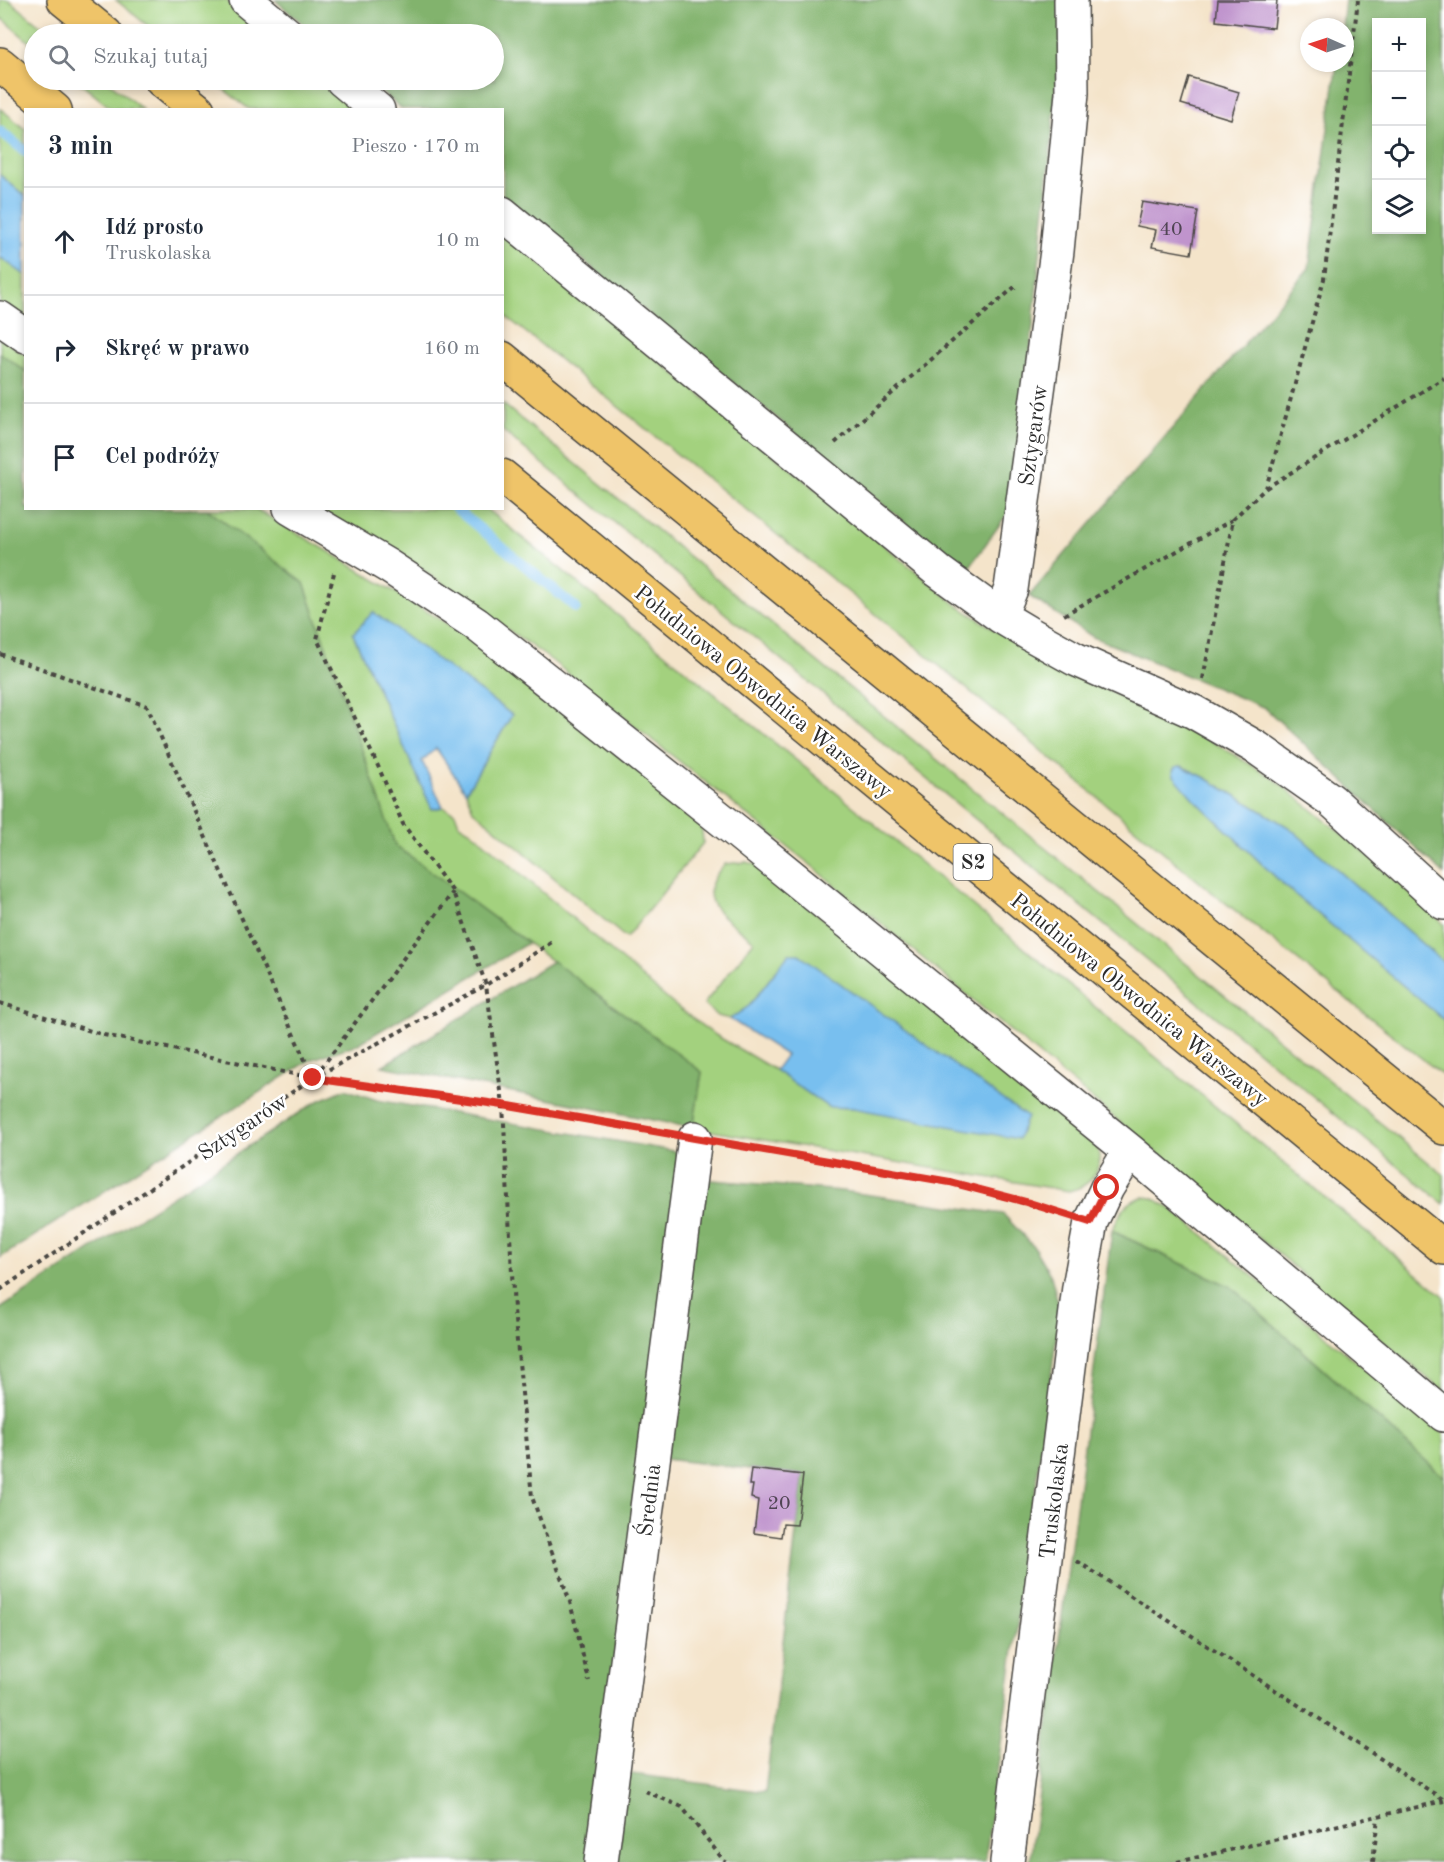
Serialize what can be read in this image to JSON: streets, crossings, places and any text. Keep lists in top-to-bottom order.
{
  "streets": {
    "highway": ["Południowa Obwodnica Warszawy", "S2"],
    "street": ["Sztygarów", "Średnia", "Truskolaska"]
  },
  "house_numbers": ["40", "20"],
  "north": "left",
  "page": {
    "map_buttons": ["+", "−"],
    "search": "Szukaj tutaj",
    "heading": ["3 min", "Pieszo · 170 m"],
    "list": [
      ["Idź prosto", "Truskolaska", "10 m"],
      ["Skręć w prawo", "160 m"],
      "Cel podróży"
    ]
  }
}
